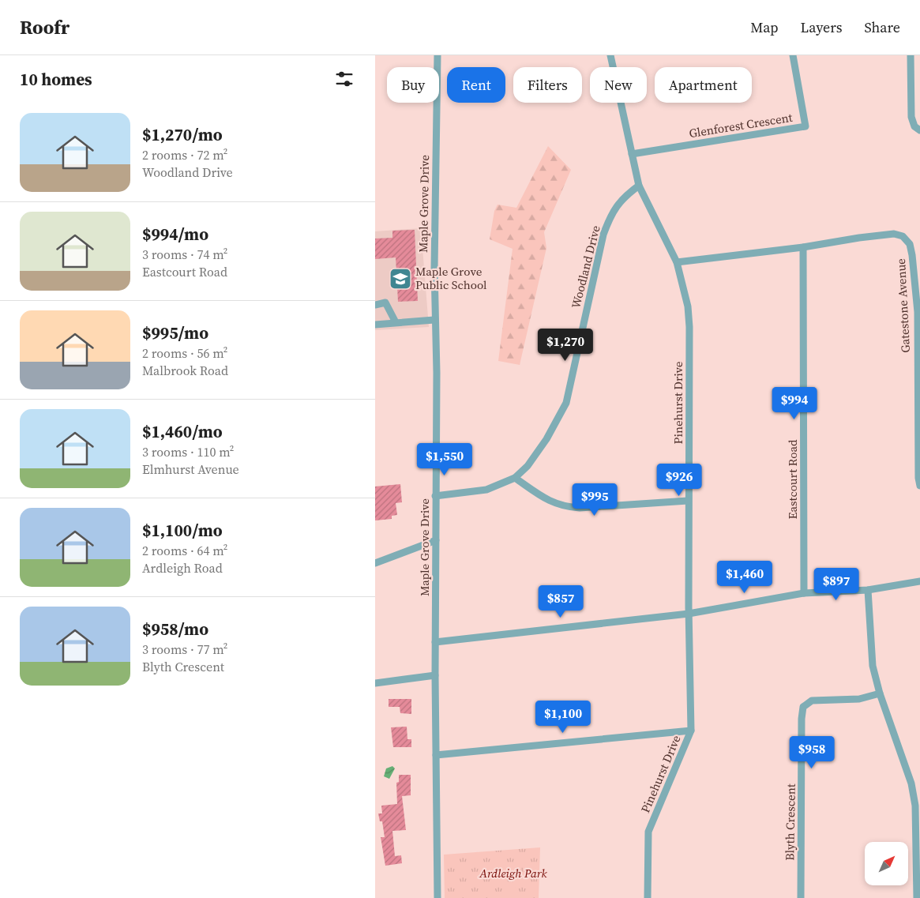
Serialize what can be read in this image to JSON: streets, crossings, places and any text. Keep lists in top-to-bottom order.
{
  "streets": {
    "street": [
      "Glenforest Crescent",
      "Maple Grove Drive",
      "Woodland Drive",
      "Gatestone Avenue",
      "Pinehurst Drive",
      "Eastcourt Road",
      "Blyth Crescent"
    ]
  },
  "crossings": [
    ["Glenforest Crescent", "Pinehurst Drive"],
    ["Maple Grove Drive", "Woodland Drive"],
    ["Woodland Drive", "Pinehurst Drive"],
    ["Gatestone Avenue", "Pinehurst Drive"],
    ["Gatestone Avenue", "Eastcourt Road"]
  ],
  "parks": ["Ardleigh Park"],
  "places": {
    "school or university": ["Maple Grove Public School"]
  },
  "north": "top right",
  "page": {
    "header": "Roofr",
    "nav": ["Map", "Layers", "Share"],
    "heading": "10 homes",
    "chip": [
      "Buy",
      "Rent",
      "Filters",
      "New",
      "Apartment"
    ],
    "list": [
      {
        "name": "$1,270/mo",
        "note": "2 rooms · 72 m² · Woodland Drive"
      },
      {
        "name": "$994/mo",
        "note": "3 rooms · 74 m² · Eastcourt Road"
      },
      {
        "name": "$995/mo",
        "note": "2 rooms · 56 m² · Malbrook Road"
      },
      {
        "name": "$1,460/mo",
        "note": "3 rooms · 110 m² · Elmhurst Avenue"
      },
      {
        "name": "$1,100/mo",
        "note": "2 rooms · 64 m² · Ardleigh Road"
      },
      {
        "name": "$958/mo",
        "note": "3 rooms · 77 m² · Blyth Crescent"
      }
    ],
    "price": [
      "$1,270",
      "$994",
      "$1,550",
      "$926",
      "$995",
      "$1,460",
      "$897",
      "$857",
      "$1,100",
      "$958"
    ]
  }
}
